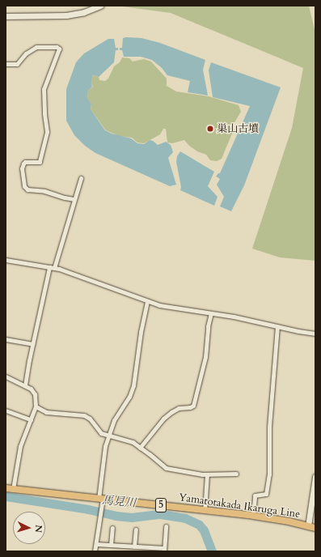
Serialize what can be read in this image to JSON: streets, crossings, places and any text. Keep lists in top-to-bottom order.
{
  "streets": {
    "main road": ["5", "Yamatotakada Ikaruga Line"]
  },
  "water": ["馬見川"],
  "places": ["巣山古墳"],
  "north": "right"
}
